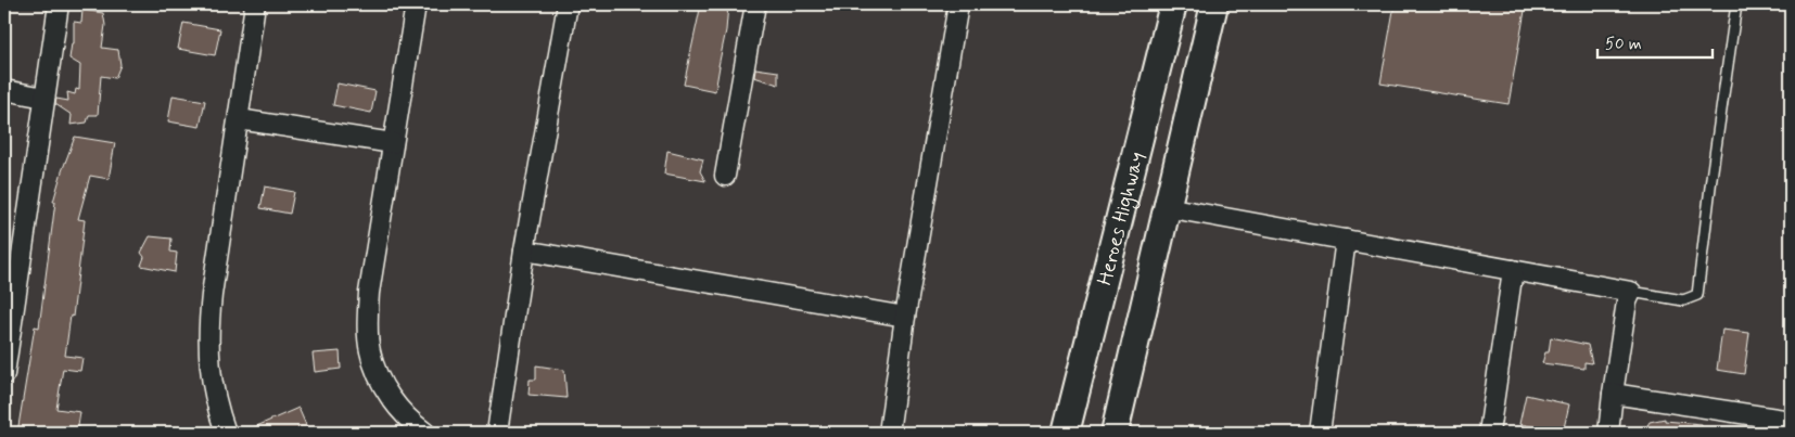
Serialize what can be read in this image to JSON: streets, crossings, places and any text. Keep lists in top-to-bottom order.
{
  "streets": {
    "main road": ["Heroes Highway"]
  },
  "scale_bar": "50 m"
}
